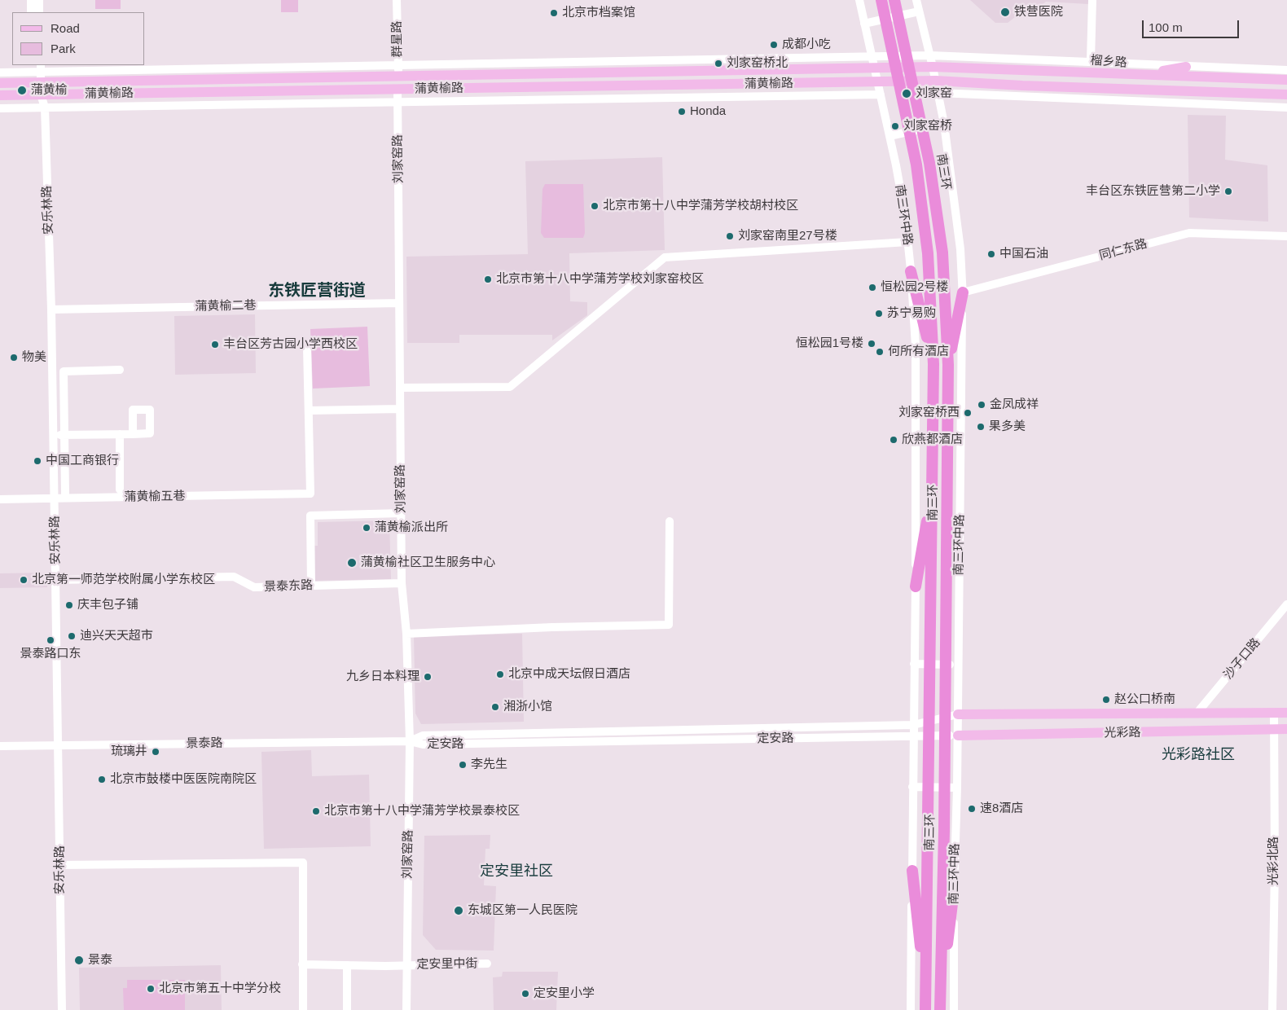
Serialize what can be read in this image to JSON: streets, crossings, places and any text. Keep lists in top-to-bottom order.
{
  "streets": {
    "highway": ["南三环"],
    "main road": ["榴乡路", "蒲黄榆路", "光彩路"],
    "street": [
      "群星路",
      "刘家窑路",
      "安乐林路",
      "南三环中路",
      "同仁东路",
      "蒲黄榆二巷",
      "蒲黄榆五巷",
      "景泰东路",
      "沙子口路",
      "定安路",
      "景泰路",
      "光彩北路",
      "定安里中街"
    ]
  },
  "crossings": [
    ["群星路", "榴乡路"],
    ["群星路", "蒲黄榆路"],
    ["榴乡路", "蒲黄榆路"],
    ["榴乡路", "安乐林路"],
    ["榴乡路", "南三环中路"],
    ["蒲黄榆路", "刘家窑路"],
    ["蒲黄榆路", "安乐林路"],
    ["蒲黄榆路", "南三环中路"],
    ["刘家窑路", "蒲黄榆二巷"],
    ["刘家窑路", "景泰东路"],
    ["刘家窑路", "定安路"],
    ["刘家窑路", "景泰路"],
    ["刘家窑路", "定安里中街"],
    ["安乐林路", "蒲黄榆二巷"],
    ["安乐林路", "蒲黄榆五巷"],
    ["安乐林路", "景泰东路"],
    ["安乐林路", "景泰路"],
    ["南三环中路", "同仁东路"],
    ["南三环中路", "光彩路"],
    ["南三环中路", "定安路"],
    ["沙子口路", "光彩路"],
    ["光彩路", "定安路"],
    ["光彩路", "光彩北路"],
    ["定安路", "景泰路"]
  ],
  "districts": ["东铁匠营街道", "光彩路社区", "定安里社区"],
  "places": [
    "铁营医院",
    "北京市档案馆",
    "成都小吃",
    "刘家窑桥北",
    "蒲黄榆",
    "刘家窑",
    "Honda",
    "刘家窑桥",
    "丰台区东铁匠营第二小学",
    "北京市第十八中学蒲芳学校胡村校区",
    "刘家窑南里27号楼",
    "中国石油",
    "北京市第十八中学蒲芳学校刘家窑校区",
    "恒松园2号楼",
    "苏宁易购",
    "恒松园1号楼",
    "丰台区芳古园小学西校区",
    "何所有酒店",
    "物美",
    "金凤成祥",
    "刘家窑桥西",
    "果多美",
    "欣燕都酒店",
    "中国工商银行",
    "蒲黄榆派出所",
    "蒲黄榆社区卫生服务中心",
    "北京第一师范学校附属小学东校区",
    "庆丰包子铺",
    "迪兴天天超市",
    "景泰路口东",
    "北京中成天坛假日酒店",
    "九乡日本料理",
    "赵公口桥南",
    "湘浙小馆",
    "琉璃井",
    "李先生",
    "北京市鼓楼中医医院南院区",
    "速8酒店",
    "北京市第十八中学蒲芳学校景泰校区",
    "东城区第一人民医院",
    "景泰",
    "北京市第五十中学分校",
    "定安里小学"
  ],
  "legend": ["Road", "Park"],
  "scale_bar": "100 m"
}
